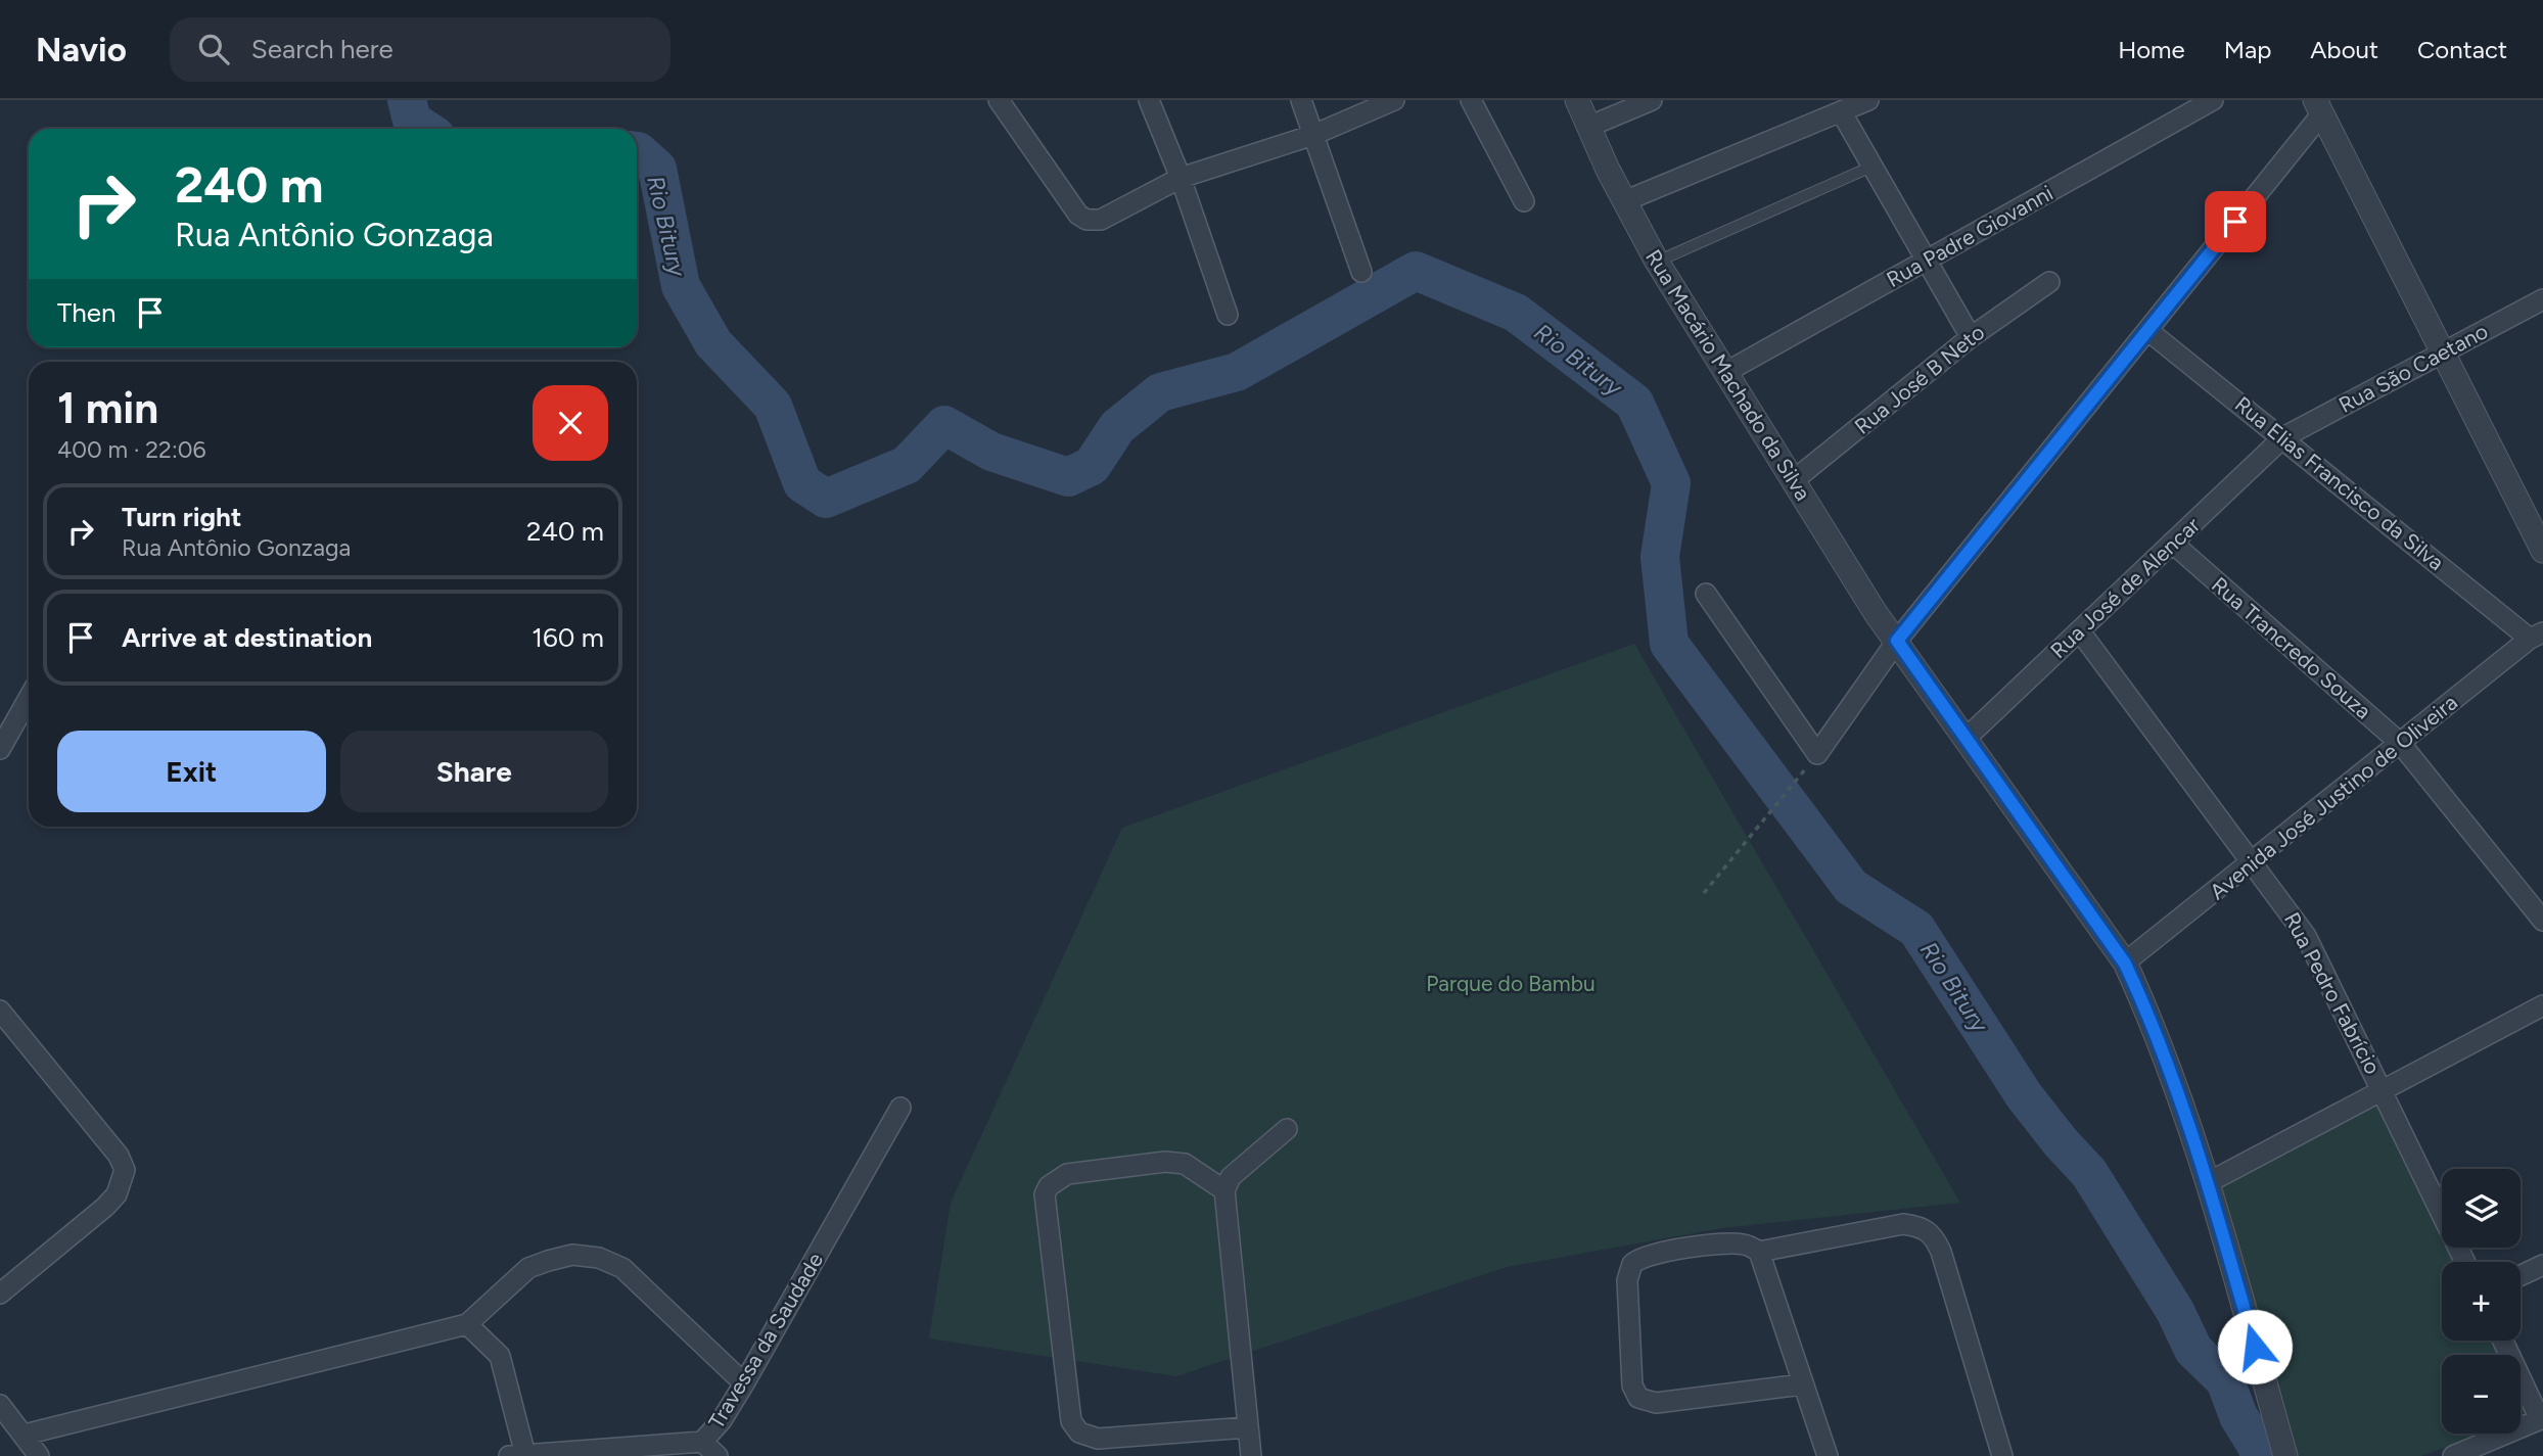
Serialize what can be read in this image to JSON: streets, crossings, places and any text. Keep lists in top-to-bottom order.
{
  "streets": {
    "street": [
      "Rua Padre Giovanni",
      "Rua São Caetano",
      "Rua Macário Machado da Silva",
      "Rua José B Neto",
      "Rua Elias Francisco da Silva",
      "Rua José de Alencar",
      "Rua Trancredo Souza",
      "Avenida José Justino de Oliveira",
      "Rua Pedro Fabrício",
      "Travessa da Saudade"
    ]
  },
  "crossings": [
    ["Rua Padre Giovanni", "Rua Macário Machado da Silva"],
    ["Rua São Caetano", "Rua Elias Francisco da Silva"],
    ["Rua São Caetano", "Rua José de Alencar"],
    ["Rua Macário Machado da Silva", "Rua José B Neto"],
    ["Rua Macário Machado da Silva", "Rua José de Alencar"],
    ["Rua Macário Machado da Silva", "Avenida José Justino de Oliveira"],
    ["Rua Elias Francisco da Silva", "Rua José de Alencar"],
    ["Rua Elias Francisco da Silva", "Avenida José Justino de Oliveira"],
    ["Rua José de Alencar", "Rua Trancredo Souza"],
    ["Rua José de Alencar", "Rua Pedro Fabrício"],
    ["Rua Trancredo Souza", "Avenida José Justino de Oliveira"],
    ["Avenida José Justino de Oliveira", "Rua Pedro Fabrício"]
  ],
  "water": ["Rio Bitury"],
  "parks": ["Parque do Bambu"],
  "page": {
    "header": "Navio",
    "search": "Search here",
    "nav": [
      "Home",
      "Map",
      "About",
      "Contact"
    ],
    "turn": ["240 m", "Rua Antônio Gonzaga"],
    "then": "Then",
    "heading": ["1 min", "400 m · 22:06"],
    "list": [
      {
        "name": "Turn right",
        "note": "Rua Antônio Gonzaga",
        "value": "240 m"
      },
      {
        "name": "Arrive at destination",
        "value": "160 m"
      }
    ],
    "buttons": ["Exit", "Share"],
    "map_buttons": ["+", "−"]
  }
}
